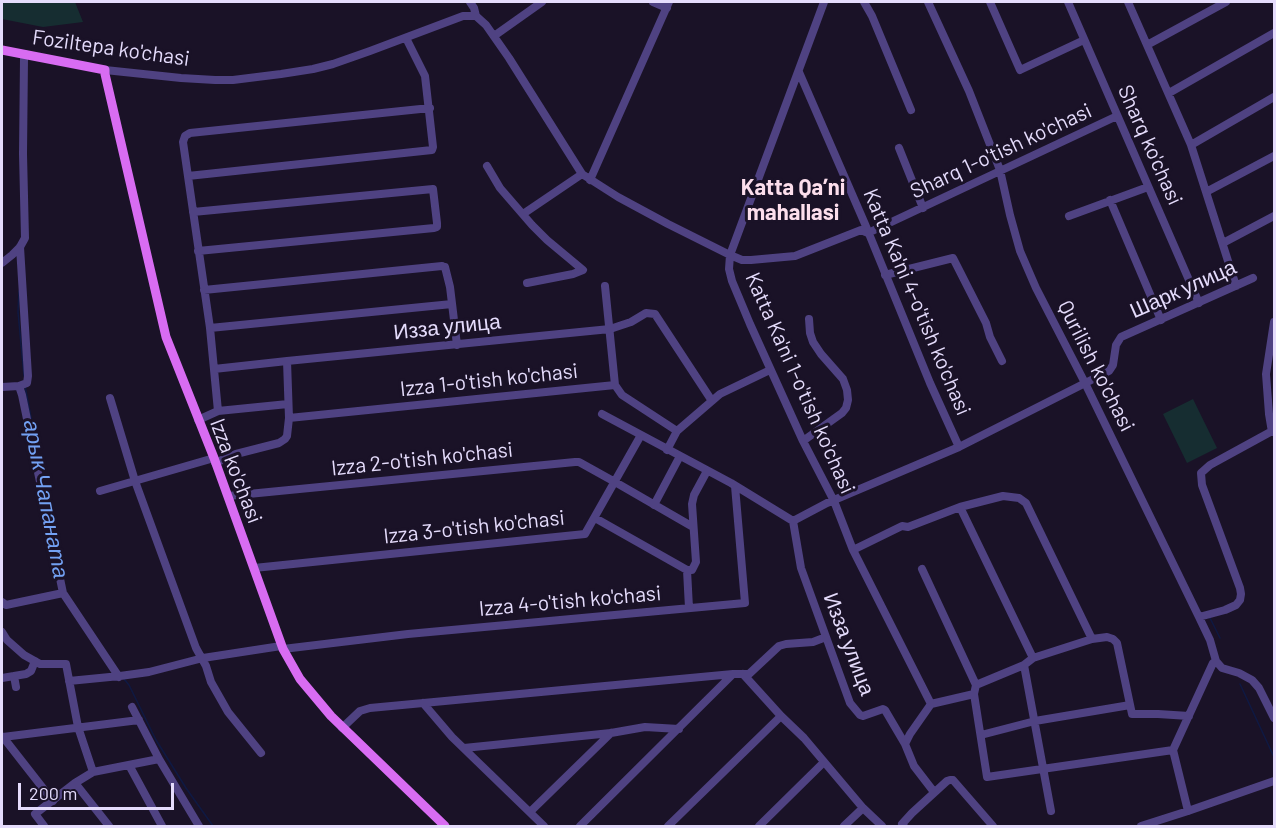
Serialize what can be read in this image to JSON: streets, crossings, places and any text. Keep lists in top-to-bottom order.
{
  "streets": {
    "main road": ["Foziltepa ko'chasi", "Izza ko'chasi"],
    "street": [
      "Sharq ko'chasi",
      "Sharq 1-o'tish ko'chasi",
      "Шарк улица",
      "Katta Ka'ni 4-o'tish ko'chasi",
      "Изза улица",
      "Qurilish ko'chasi",
      "Izza 1-o'tish ko'chasi",
      "Katta Ka'ni 1-o'tish ko'chasi",
      "Izza 2-o'tish ko'chasi",
      "Izza 3-o'tish ko'chasi",
      "Izza 4-o'tish ko'chasi"
    ]
  },
  "crossings": [
    ["Foziltepa ko'chasi", "Izza ko'chasi"],
    ["Sharq ko'chasi", "Sharq 1-o'tish ko'chasi"],
    ["Sharq ko'chasi", "Шарк улица"],
    ["Sharq 1-o'tish ko'chasi", "Katta Ka'ni 4-o'tish ko'chasi"],
    ["Sharq 1-o'tish ko'chasi", "Qurilish ko'chasi"],
    ["Sharq 1-o'tish ko'chasi", "Katta Ka'ni 1-o'tish ko'chasi"],
    ["Шарк улица", "Katta Ka'ni 4-o'tish ko'chasi"],
    ["Шарк улица", "Изза улица"],
    ["Шарк улица", "Qurilish ko'chasi"],
    ["Шарк улица", "Katta Ka'ni 1-o'tish ko'chasi"],
    ["Katta Ka'ni 4-o'tish ko'chasi", "Katta Ka'ni 1-o'tish ko'chasi"],
    ["Izza 2-o'tish ko'chasi", "Izza ko'chasi"],
    ["Izza 2-o'tish ko'chasi", "Izza 3-o'tish ko'chasi"],
    ["Izza ko'chasi", "Izza 3-o'tish ko'chasi"],
    ["Izza ko'chasi", "Izza 4-o'tish ko'chasi"]
  ],
  "districts": ["Katta Qaʼni mahallasi"],
  "water": ["арык Чапаната"],
  "scale_bar": "200 m"
}
